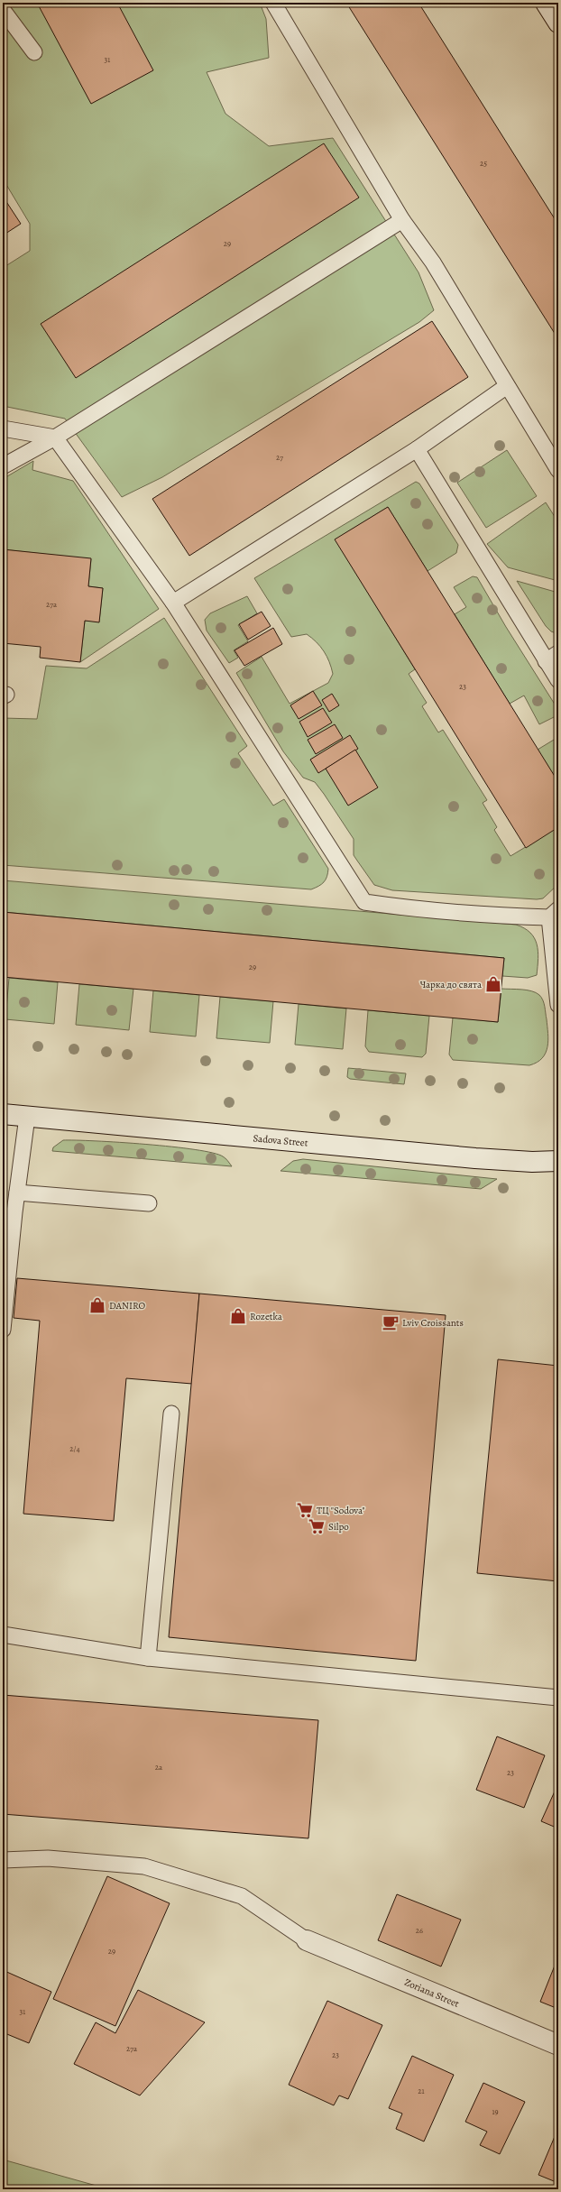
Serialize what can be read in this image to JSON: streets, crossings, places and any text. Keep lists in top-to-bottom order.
{
  "streets": {
    "street": ["Sadova Street", "Zoriana Street"]
  },
  "places": {
    "shop": ["Чарка до свята", "DANIRO", "Rozetka"],
    "cafe": ["Lviv Croissants"],
    "supermarket": ["ТЦ \"Sodova\"", "Silpo"]
  },
  "house_numbers": [
    "31",
    "25",
    "29",
    "27",
    "27а",
    "23",
    "29",
    "2/4",
    "2а",
    "23",
    "26",
    "29",
    "31",
    "27а",
    "23",
    "21",
    "19"
  ]
}
